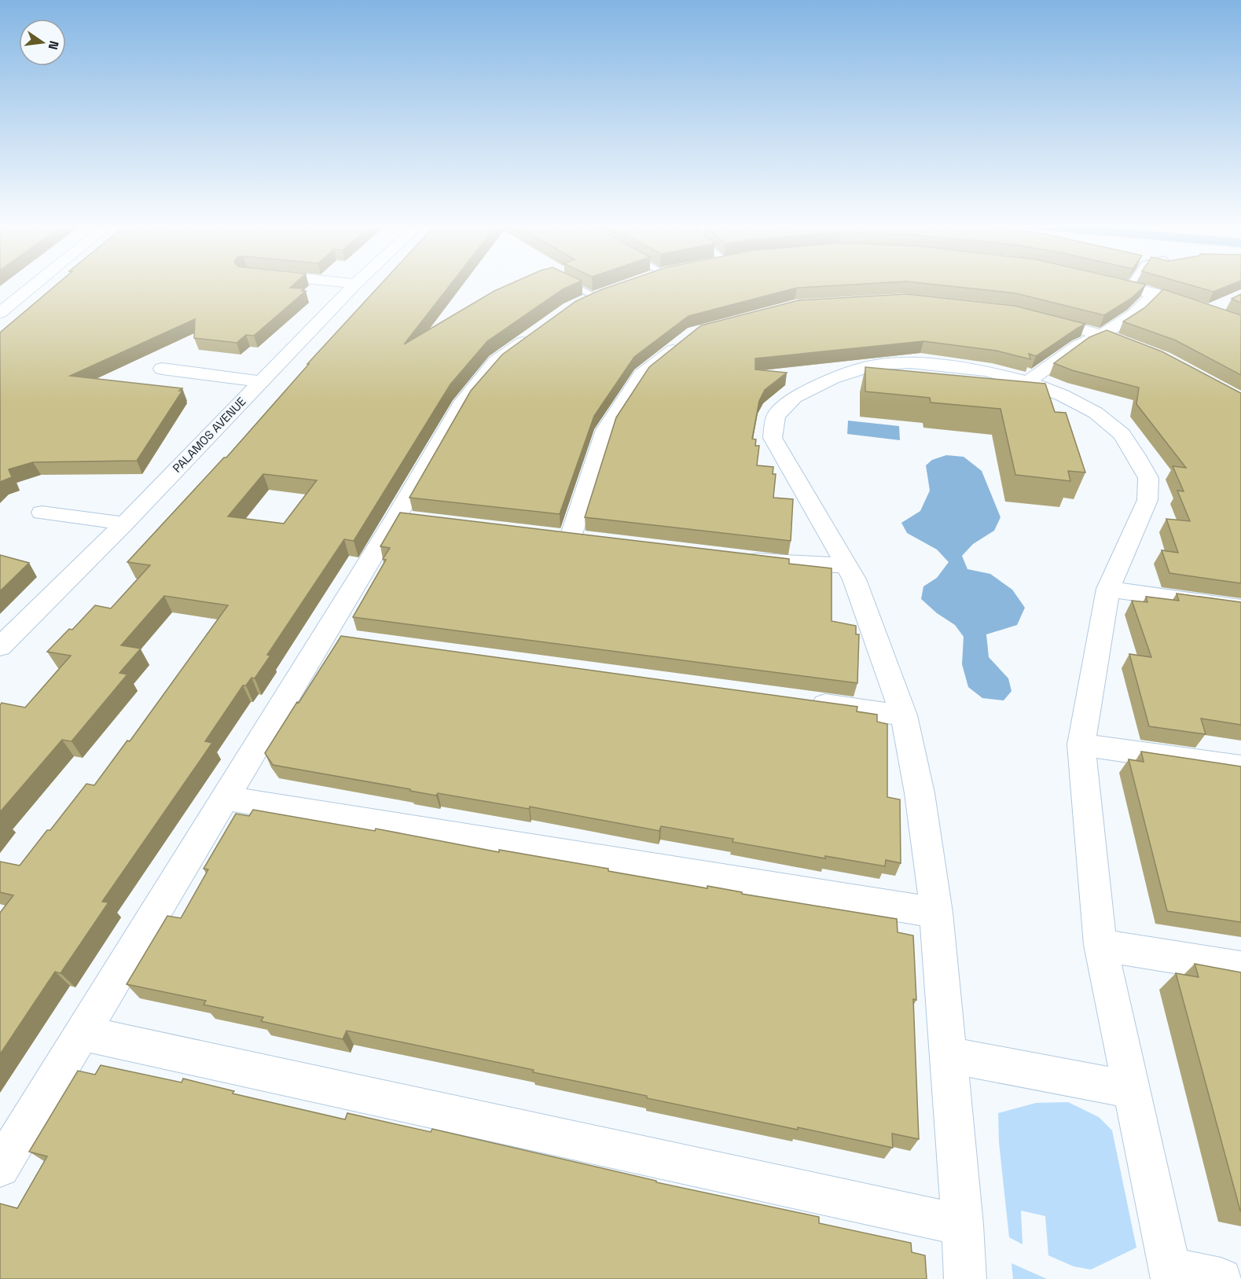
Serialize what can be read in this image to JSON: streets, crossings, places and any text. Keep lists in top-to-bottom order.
{
  "streets": {
    "street": ["PALAMOS AVENUE"]
  },
  "north": "right"
}
